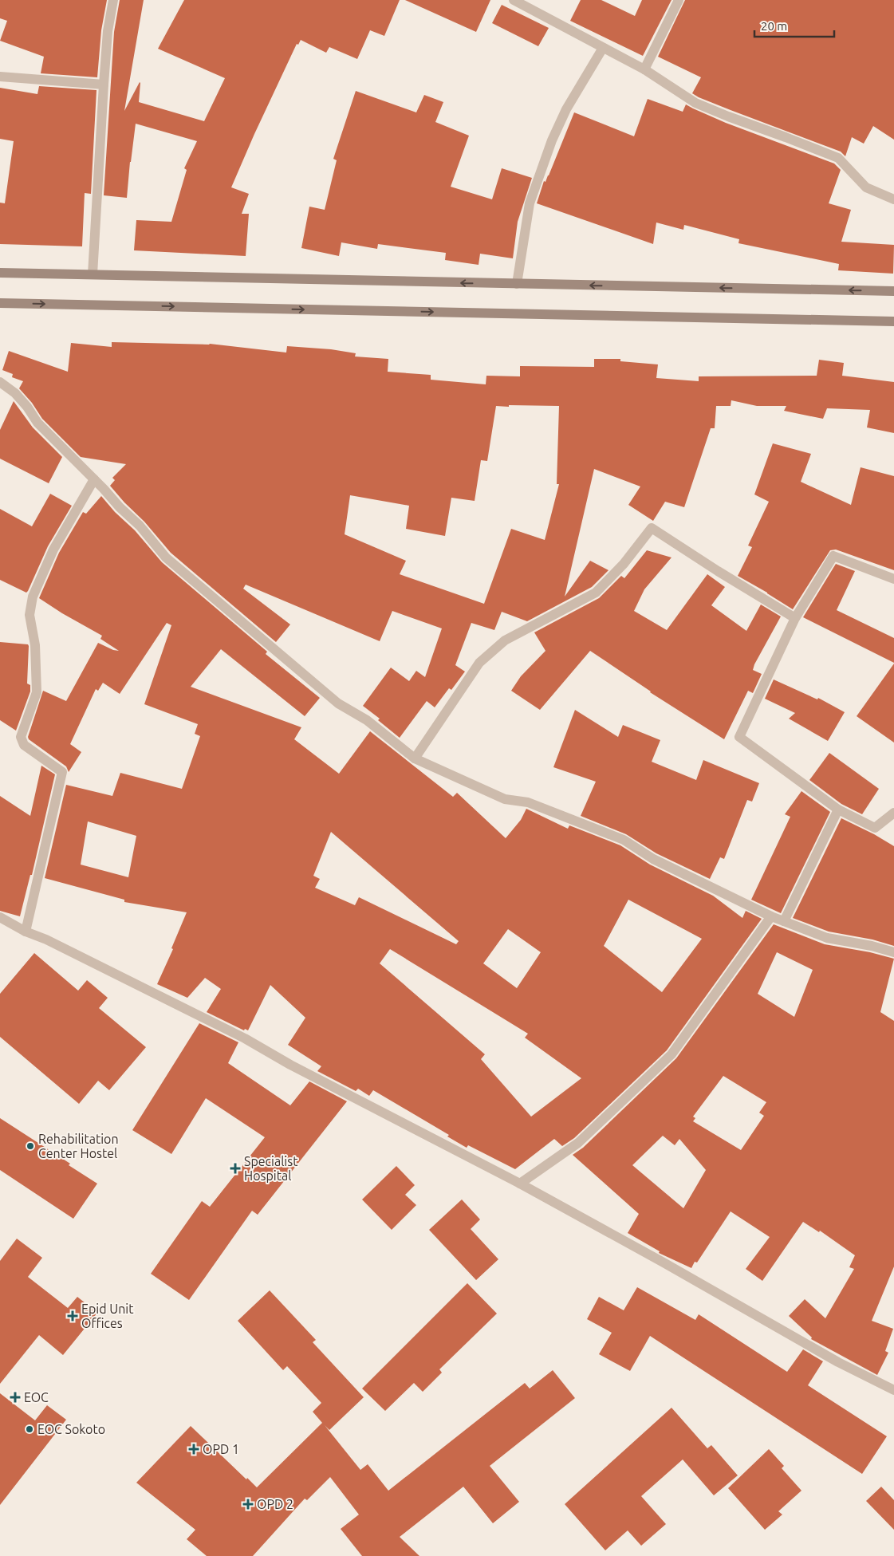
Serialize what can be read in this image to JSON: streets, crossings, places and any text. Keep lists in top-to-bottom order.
{
  "places": {
    "other": ["Rehabilitation Center Hostel", "EOC Sokoto"],
    "health": [
      "Specialist Hospital",
      "Epid Unit Offices",
      "EOC",
      "OPD 1",
      "OPD 2"
    ]
  },
  "scale_bar": "20 m"
}
